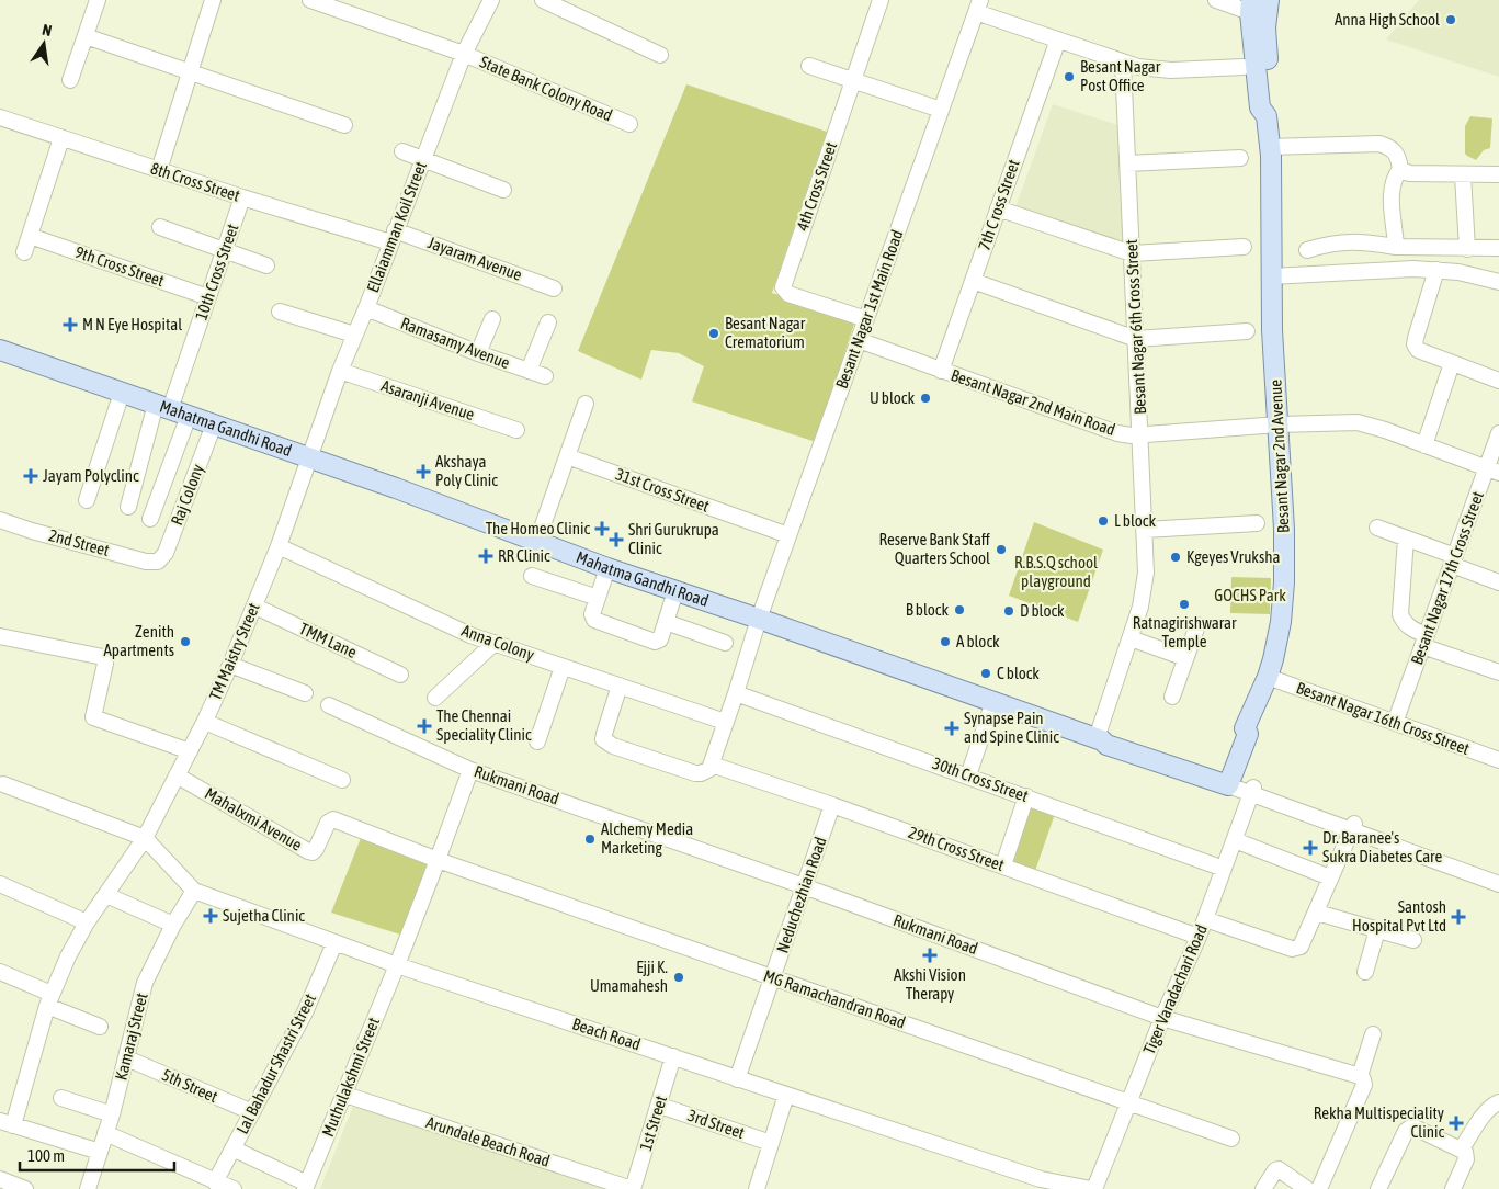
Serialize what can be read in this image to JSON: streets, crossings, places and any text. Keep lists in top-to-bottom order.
{
  "streets": {
    "main road": ["Mahatma Gandhi Road", "Besant Nagar 2nd Avenue"],
    "street": [
      "State Bank Colony Road",
      "8th Cross Street",
      "4th Cross Street",
      "7th C ross Street",
      "Ellaiamman Koil Street",
      "Jayaram Avenue",
      "9th Cross Street",
      "10th Cross Street",
      "Besant Nagar 1st Main Road",
      "Besant Nagar 6th Cross Street",
      "Ramasamy Avenue",
      "Asaranji Avenue",
      "Besant Nagar 2nd Main Road",
      "31st Cross Street",
      "Raj Colony",
      "2nd Street",
      "Besant Nagar 17th Cross Street",
      "TMM Lane",
      "Anna Colony",
      "TM Maistry Street",
      "Besant Nagar 16th Cross Street",
      "30th Cross Street",
      "Rukmani Road",
      "Mahalxmi Avenue",
      "29th Cross Street",
      "Neduchezhian Road",
      "Tiger Varadachari Road",
      "MG Ramachandran Road",
      "Beach Road",
      "Kamaraj Street",
      "Lal Bahadur Shastri Street",
      "Muthulakshmi Street",
      "5th Street",
      "1st Street",
      "3rd Street",
      "Arundale Beach Road"
    ]
  },
  "crossings": [
    ["State Bank Colony Road", "Ellaiamman Koil Street"],
    ["8th Cross Street", "Ellaiamman Koil Street"],
    ["8th Cross Street", "Jayaram Avenue"],
    ["8th Cross Street", "10th Cross Street"],
    ["4th Cross Street", "Besant Nagar 1st Main Road"],
    ["7th C ross Street", "Besant Nagar 2nd Main Road"],
    ["Ellaiamman Koil Street", "Jayaram Avenue"],
    ["Ellaiamman Koil Street", "Ramasamy Avenue"],
    ["Ellaiamman Koil Street", "Asaranji Avenue"],
    ["Ellaiamman Koil Street", "Mahatma Gandhi Road"],
    ["Ellaiamman Koil Street", "TM Maistry Street"],
    ["9th Cross Street", "10th Cross Street"],
    ["10th Cross Street", "Mahatma Gandhi Road"],
    ["Besant Nagar 1st Main Road", "Besant Nagar 2nd Main Road"],
    ["Besant Nagar 1st Main Road", "Mahatma Gandhi Road"],
    ["Besant Nagar 1st Main Road", "31st Cross Street"],
    ["Besant Nagar 1st Main Road", "Anna Colony"],
    ["Besant Nagar 1st Main Road", "30th Cross Street"],
    ["Besant Nagar 1st Main Road", "29th Cross Street"],
    ["Besant Nagar 6th Cross Street", "Besant Nagar 2nd Main Road"],
    ["Besant Nagar 6th Cross Street", "Mahatma Gandhi Road"],
    ["Besant Nagar 2nd Main Road", "Besant Nagar 2nd Avenue"],
    ["Besant Nagar 2nd Main Road", "Besant Nagar 17th Cross Street"],
    ["Mahatma Gandhi Road", "Besant Nagar 2nd Avenue"],
    ["Mahatma Gandhi Road", "Raj Colony"],
    ["Mahatma Gandhi Road", "TM Maistry Street"],
    ["Besant Nagar 2nd Avenue", "Besant Nagar 16th Cross Street"],
    ["Raj Colony", "2nd Street"],
    ["Besant Nagar 17th Cross Street", "Besant Nagar 16th Cross Street"],
    ["TMM Lane", "TM Maistry Street"],
    ["Anna Colony", "TM Maistry Street"],
    ["TM Maistry Street", "Mahalxmi Avenue"],
    ["TM Maistry Street", "Beach Road"],
    ["30th Cross Street", "Tiger Varadachari Road"],
    ["Rukmani Road", "Neduchezhian Road"],
    ["Rukmani Road", "Tiger Varadachari Road"],
    ["Rukmani Road", "Muthulakshmi Street"],
    ["Mahalxmi Avenue", "MG Ramachandran Road"],
    ["Mahalxmi Avenue", "Muthulakshmi Street"],
    ["29th Cross Street", "Neduchezhian Road"],
    ["29th Cross Street", "Tiger Varadachari Road"],
    ["Neduchezhian Road", "MG Ramachandran Road"],
    ["Neduchezhian Road", "Beach Road"],
    ["Tiger Varadachari Road", "MG Ramachandran Road"],
    ["Tiger Varadachari Road", "Beach Road"],
    ["MG Ramachandran Road", "Muthulakshmi Street"],
    ["Beach Road", "Kamaraj Street"],
    ["Beach Road", "Lal Bahadur Shastri Street"],
    ["Beach Road", "Muthulakshmi Street"],
    ["Beach Road", "1st Street"],
    ["Kamaraj Street", "5th Street"],
    ["Lal Bahadur Shastri Street", "5th Street"],
    ["Muthulakshmi Street", "Arundale Beach Road"],
    ["1st Street", "3rd Street"],
    ["1st Street", "Arundale Beach Road"]
  ],
  "parks": ["R.B.S.Q school playground", "GOCHS Park"],
  "places": {
    "other": [
      "Anna High School",
      "Besant Nagar Post Office",
      "Besant Nagar Crematorium",
      "U block",
      "L block",
      "Reserve Bank Staff Quarters School",
      "Kgeyes Vruksha",
      "Ratnagirishwarar Temple",
      "B block",
      "D block",
      "Zenith Apartments",
      "A block",
      "C block",
      "Alchemy Media Marketing",
      "Ejji K. Umamahesh"
    ],
    "health": [
      "M N Eye Hospital",
      "Akshaya Poly Clinic",
      "Jayam Polyclinc",
      "The Homeo Clinic",
      "Shri Gurukrupa Clinic",
      "RR Clinic",
      "The Chennai Speciality Clinic",
      "Synapse Pain and Spine Clinic",
      "Dr. Baranee's Sukra Diabetes Care",
      "Sujetha Clinic",
      "Santosh Hospital Pvt Ltd",
      "Akshi Vision Therapy",
      "Rekha Multispeciality Clinic"
    ]
  },
  "scale_bar": "100 m",
  "north": "top"
}
